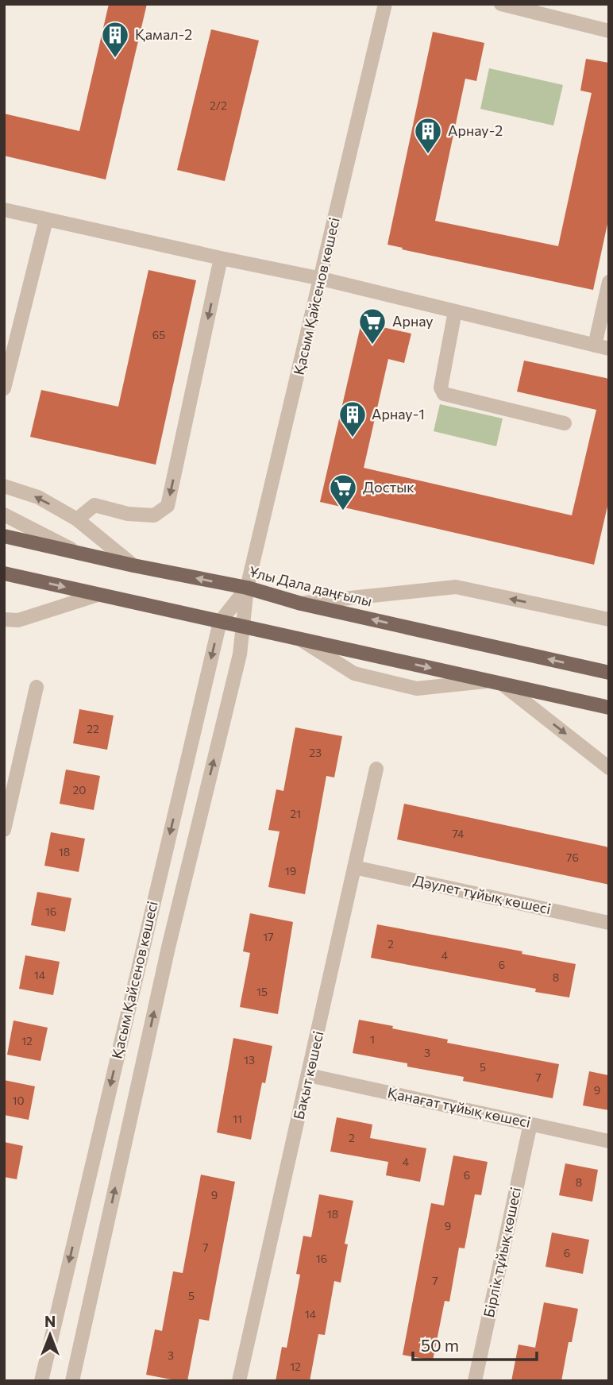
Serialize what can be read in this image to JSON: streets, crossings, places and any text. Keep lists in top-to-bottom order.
{
  "streets": {
    "main road": ["Ұлы Дала даңғылы"],
    "street": [
      "Қасым Қайсенов көшесі",
      "Дәулет тұйық көшесі",
      "Бақыт көшесі",
      "Қанағат тұйық көшесі",
      "Бірлік тұйық көшесі"
    ]
  },
  "crossings": [
    ["Қасым Қайсенов көшесі", "Ұлы Дала даңғылы"],
    ["Дәулет тұйық көшесі", "Бақыт көшесі"],
    ["Бақыт көшесі", "Қанағат тұйық көшесі"],
    ["Қанағат тұйық көшесі", "Бірлік тұйық көшесі"]
  ],
  "places": {
    "building": ["Қамал-2", "Арнау-2", "Арнау-1"],
    "supermarket": ["Арнау", "Достык"]
  },
  "house_numbers": [
    "2/2",
    "65",
    "22",
    "23",
    "20",
    "21",
    "74",
    "18",
    "76",
    "19",
    "16",
    "17",
    "2",
    "4",
    "6",
    "14",
    "8",
    "15",
    "1",
    "12",
    "3",
    "13",
    "5",
    "7",
    "9",
    "10",
    "11",
    "2",
    "4",
    "6",
    "8",
    "9",
    "18",
    "9",
    "7",
    "6",
    "16",
    "7",
    "5",
    "14",
    "3",
    "12"
  ],
  "scale_bar": "50 m",
  "north": "top"
}
